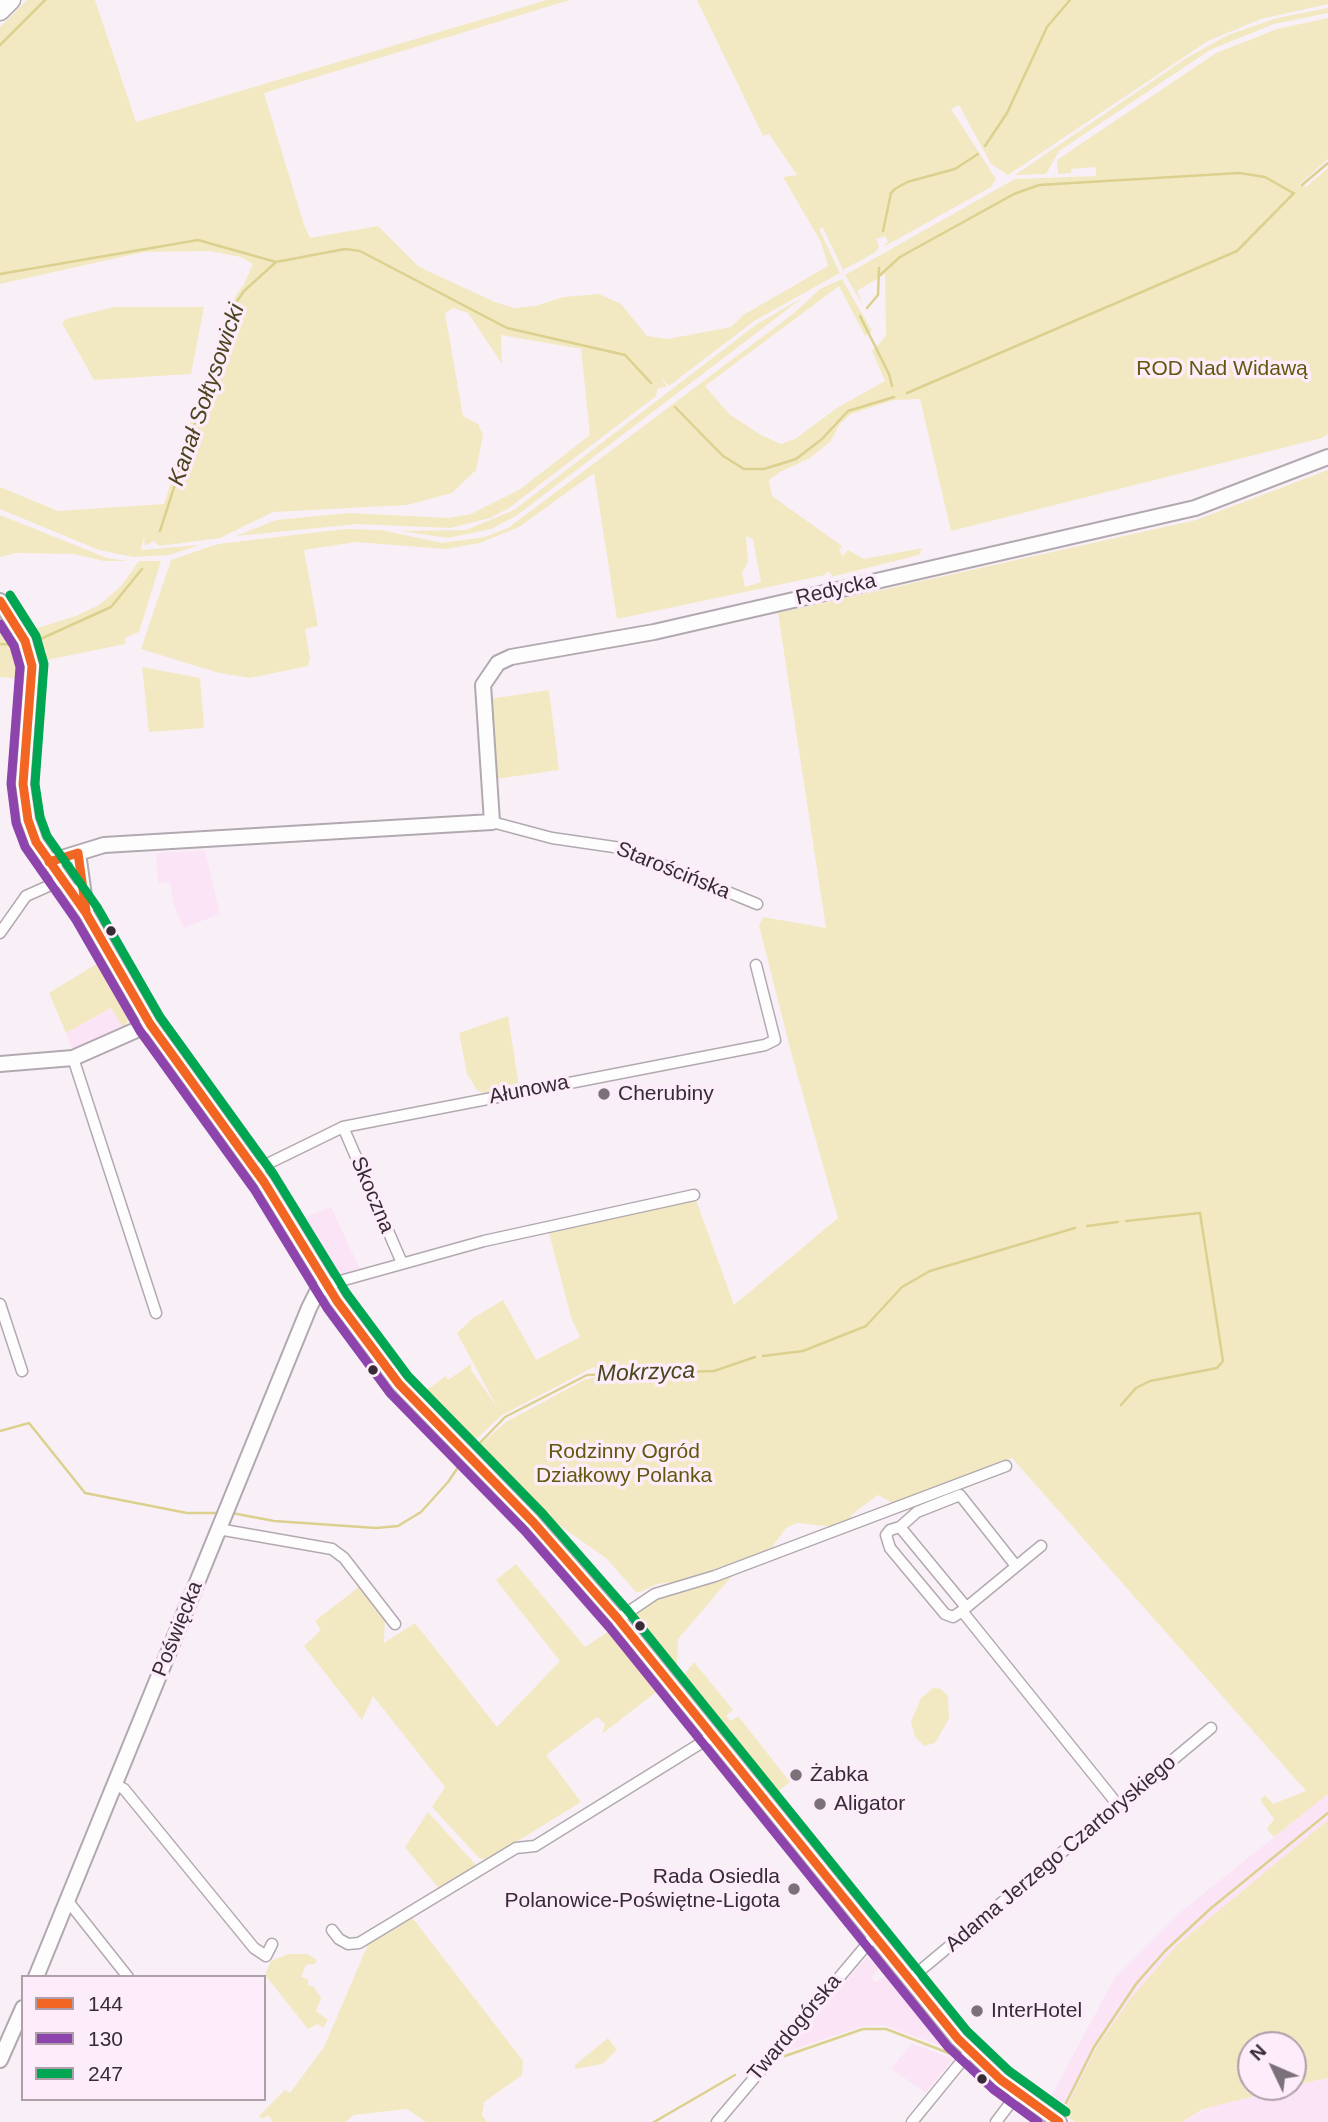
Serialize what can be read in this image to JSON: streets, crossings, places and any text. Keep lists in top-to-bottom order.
{
  "streets": {
    "street": [
      "Redycka",
      "Starościńska",
      "Ałunowa",
      "Skoczna",
      "Poświęcka",
      "Adama Jerzego Czartoryskiego",
      "Twardogórska"
    ]
  },
  "crossings": [
    ["Redycka", "Starościńska"],
    ["Ałunowa", "Skoczna"]
  ],
  "water": ["Kanał Sołtysowicki", "Mokrzyca"],
  "parks": ["ROD Nad Widawą", "Rodzinny Ogród Działkowy Polanka"],
  "places": [
    "Cherubiny",
    "Żabka",
    "Aligator",
    "Rada Osiedla Polanowice-Poświętne-Ligota",
    "InterHotel"
  ],
  "lines": ["transit line 247", "transit line 144", "transit line 130"],
  "legend": ["144", "130", "247"],
  "north": "top left"
}
